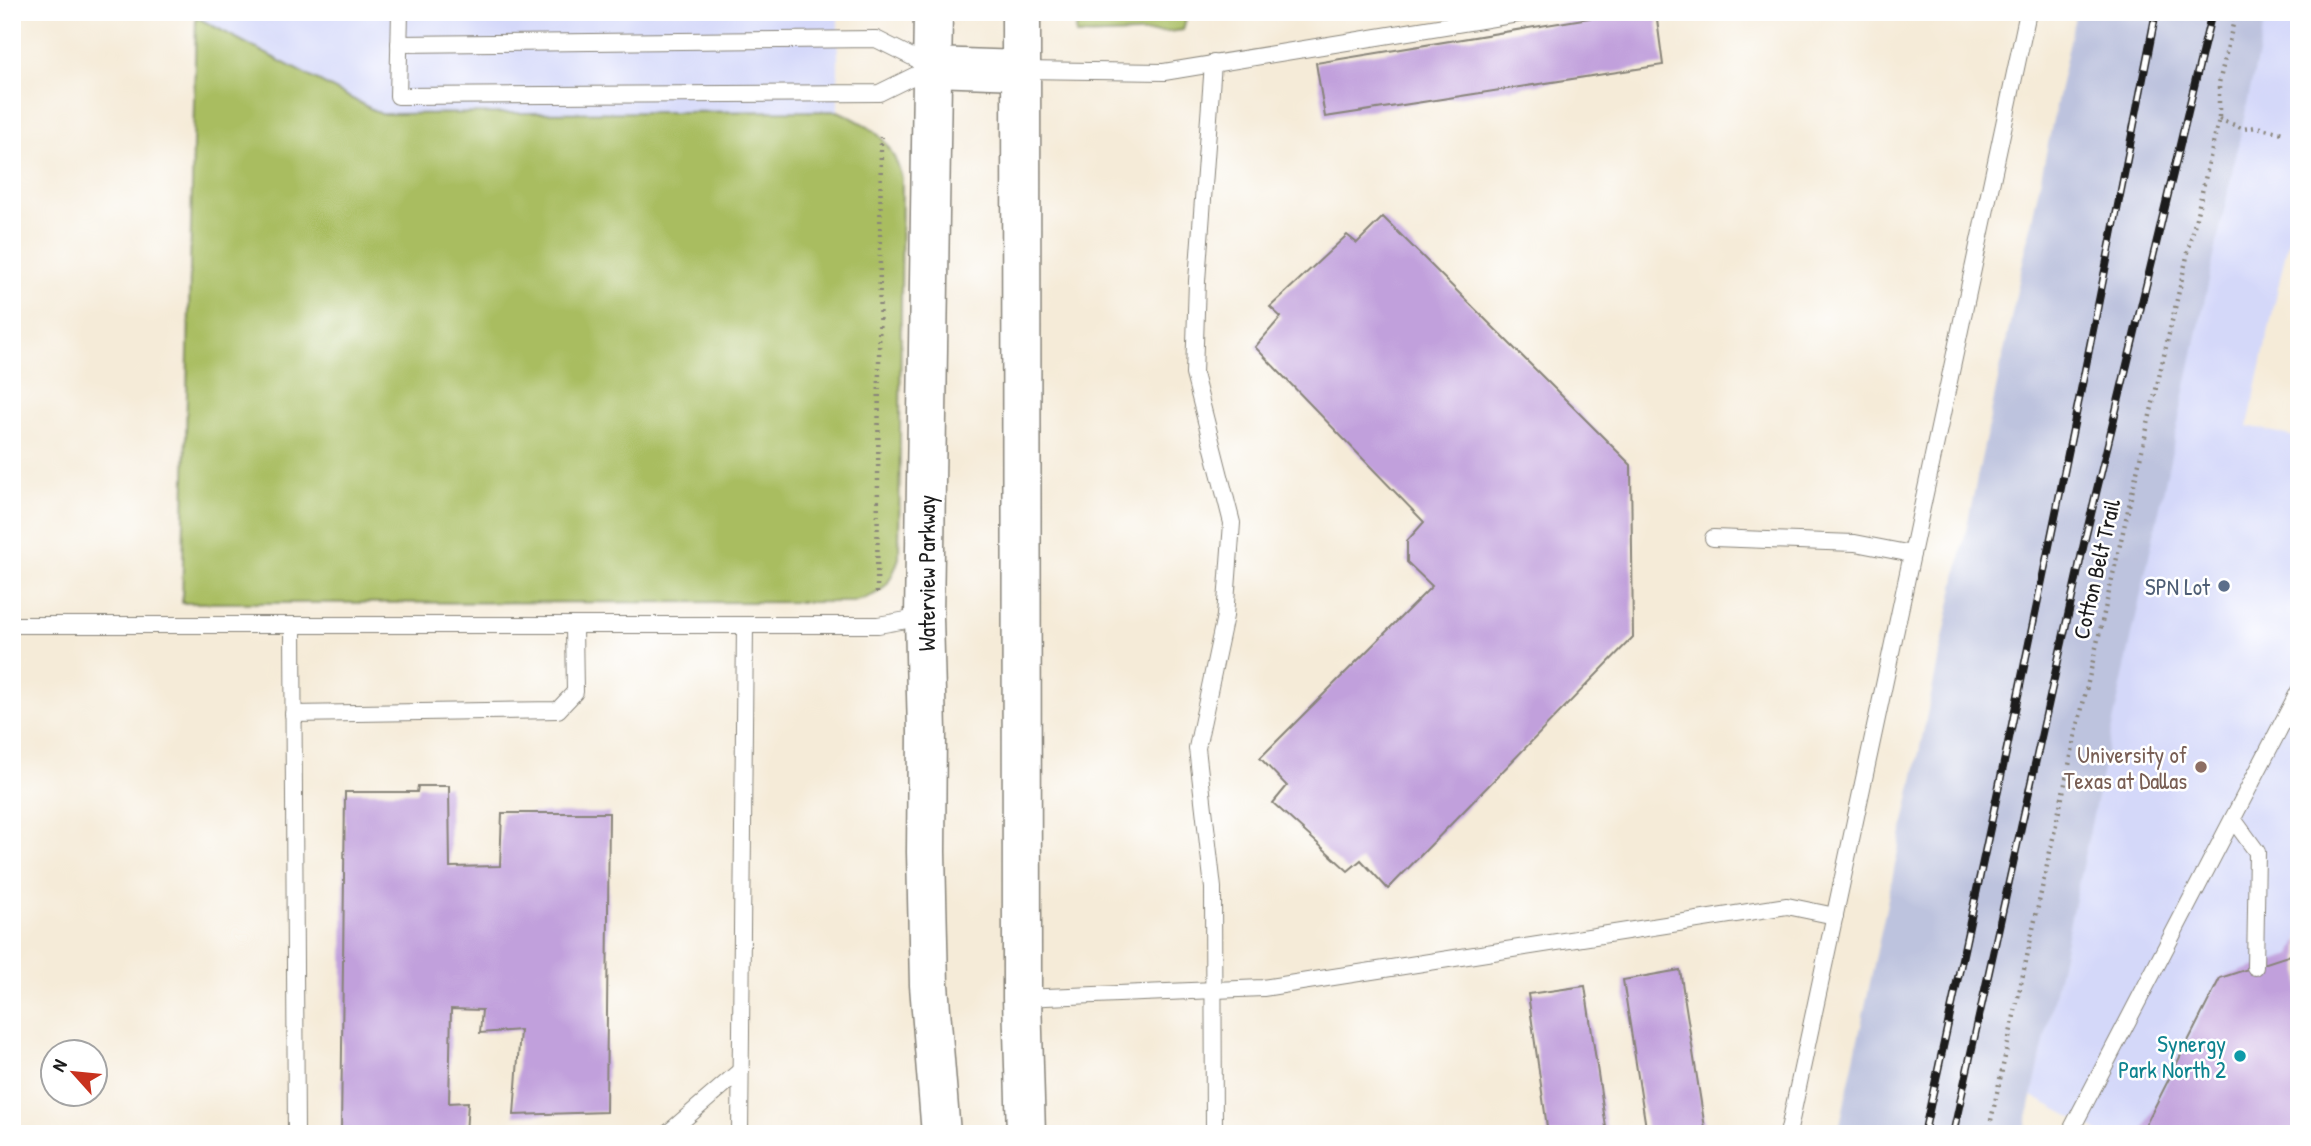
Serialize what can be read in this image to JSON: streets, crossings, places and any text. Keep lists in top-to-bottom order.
{
  "streets": {
    "main road": ["Waterview Parkway"],
    "path": ["Cotton Belt Trail"]
  },
  "places": ["SPN Lot", "University of Texas at Dallas", "Synergy Park North 2"],
  "north": "top left"
}
